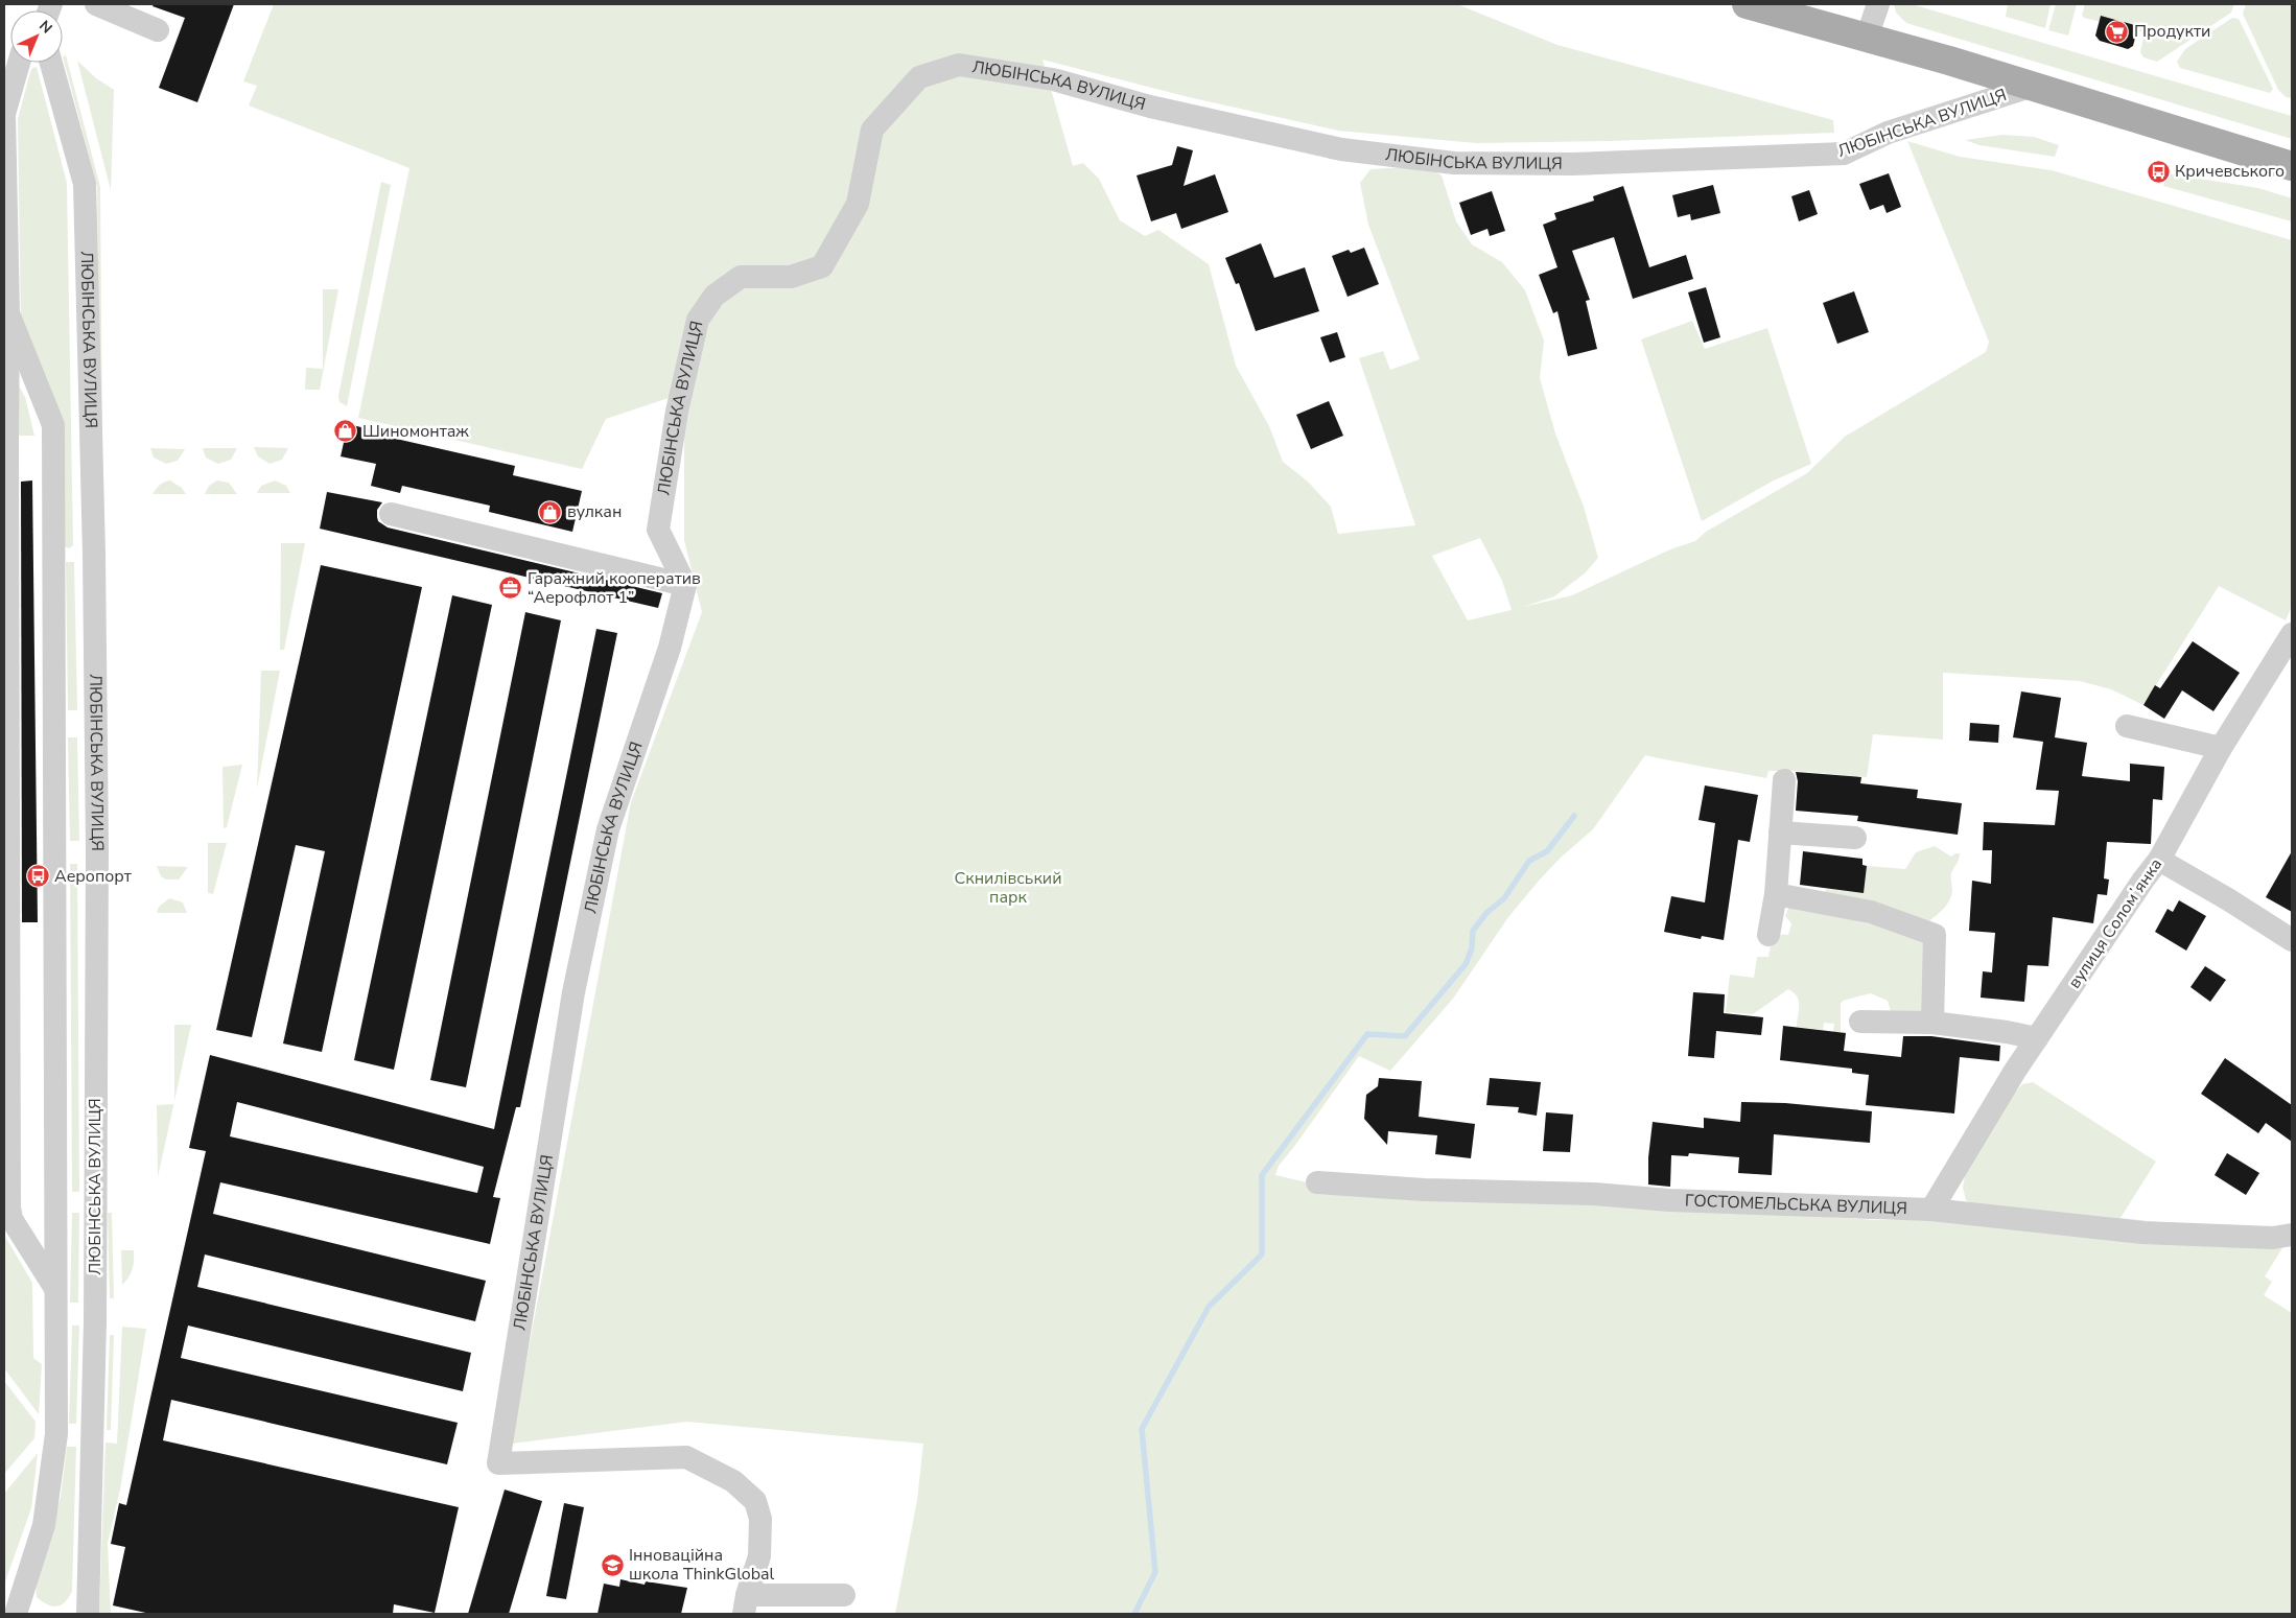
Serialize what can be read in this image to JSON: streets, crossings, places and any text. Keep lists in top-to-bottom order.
{
  "streets": {
    "main road": ["ЛЮБІНСЬКА ВУЛИЦЯ"],
    "street": ["вулиця Соломʼянка", "ГОСТОМЕЛЬСЬКА ВУЛИЦЯ"]
  },
  "crossings": [
    ["вулиця Соломʼянка", "ГОСТОМЕЛЬСЬКА ВУЛИЦЯ"]
  ],
  "parks": ["Скнилівський парк"],
  "places": {
    "supermarket": ["Продукти"],
    "bus stop": ["Кричевського", "Аеропорт"],
    "shop": ["Шиномонтаж", "вулкан"],
    "office": ["Гаражний кооператив “Аерофлот 1”"],
    "school or university": ["Інноваційна школа ThinkGlobal"]
  },
  "north": "top right"
}
